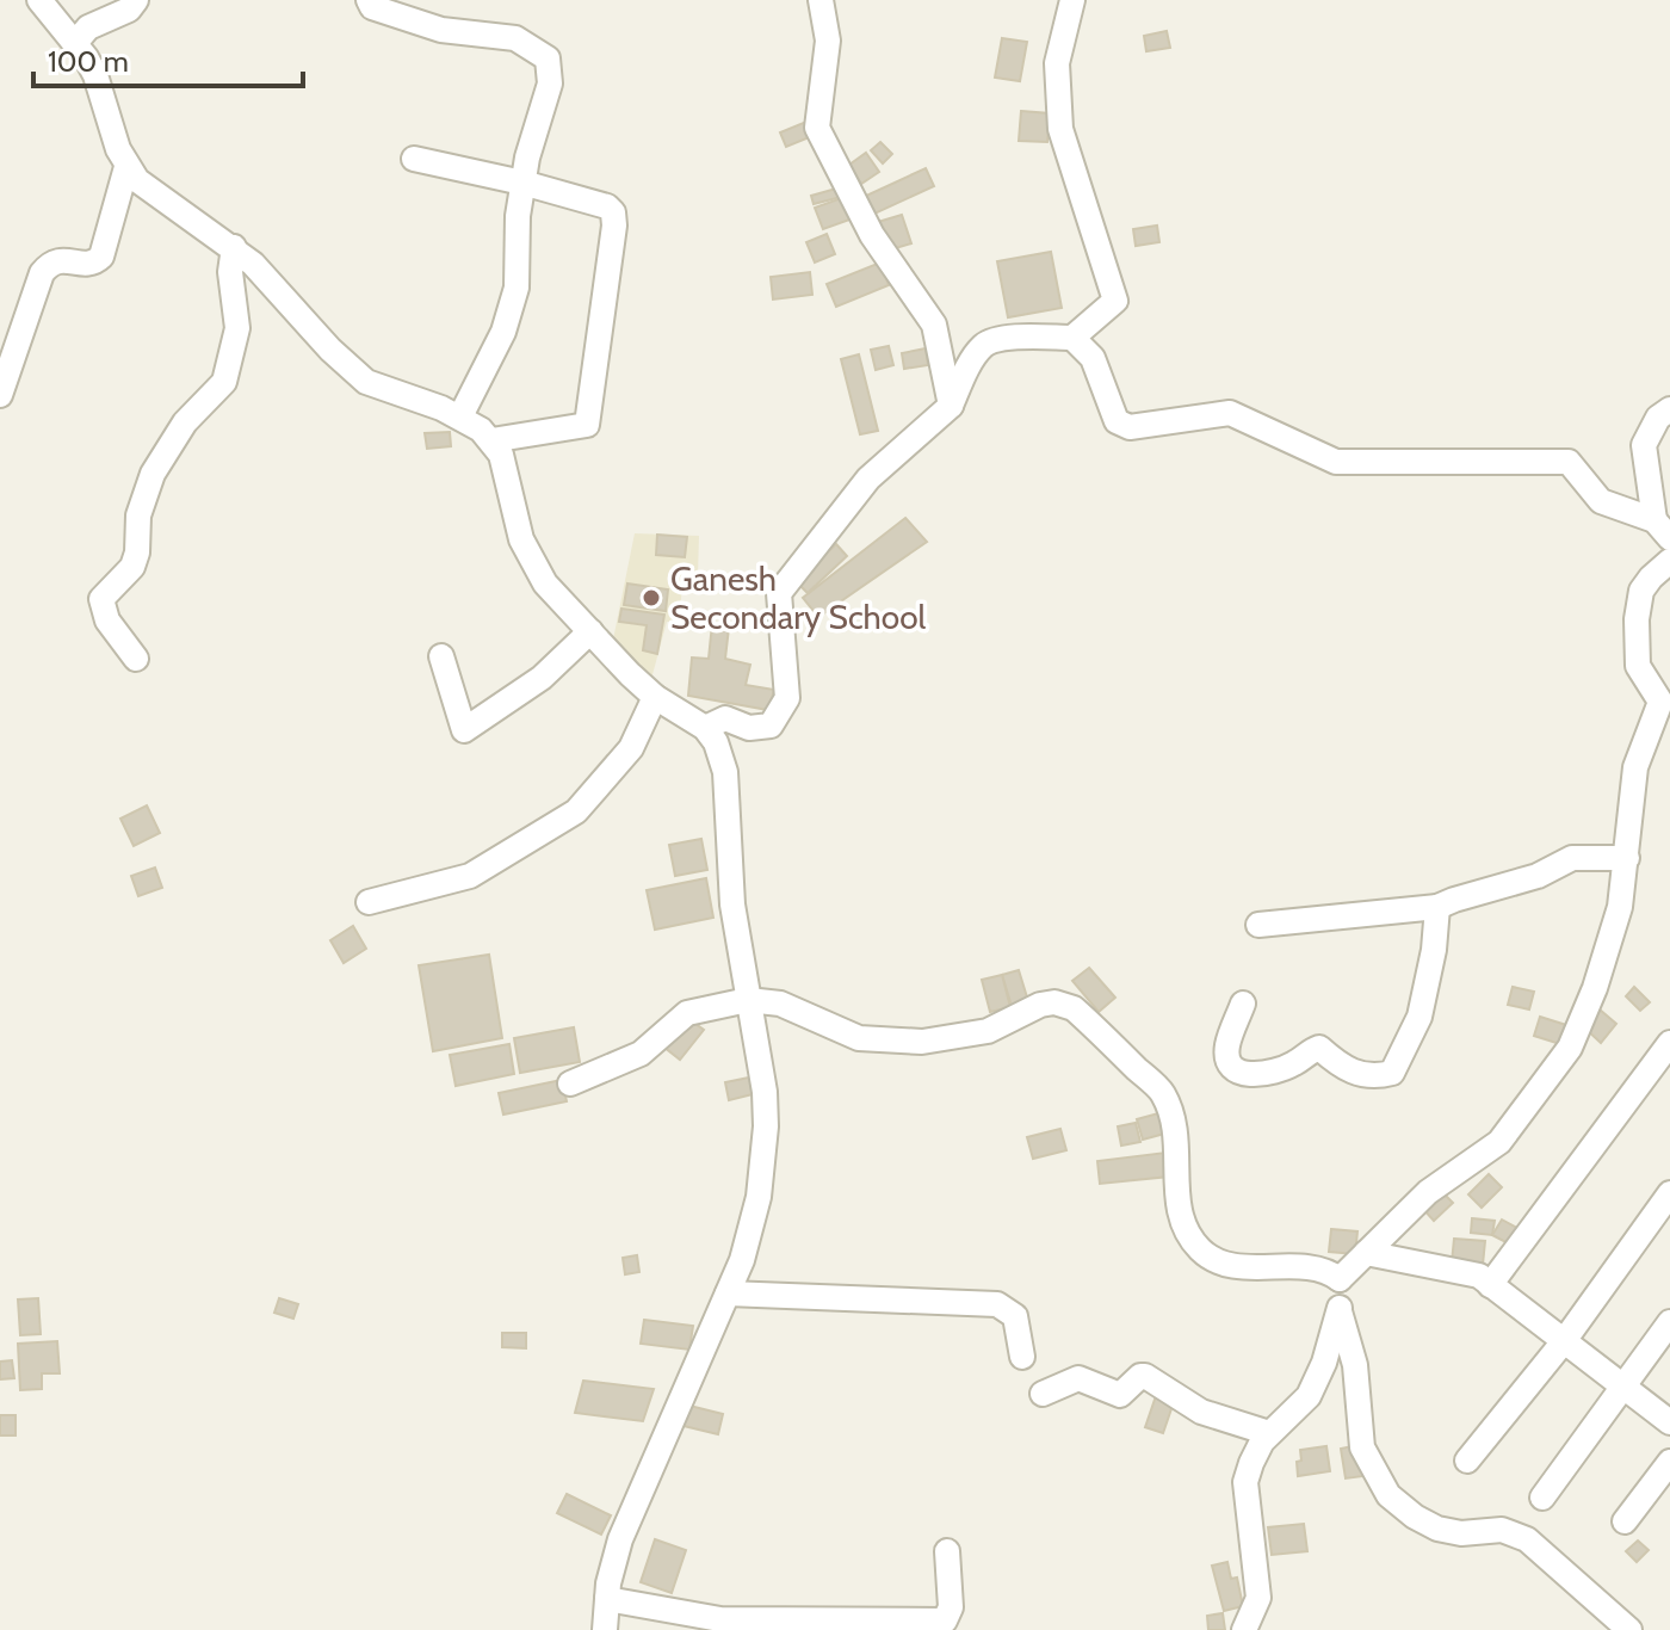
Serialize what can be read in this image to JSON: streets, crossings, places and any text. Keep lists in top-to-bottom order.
{
  "places": ["Ganesh Secondary School"],
  "scale_bar": "100 m"
}
